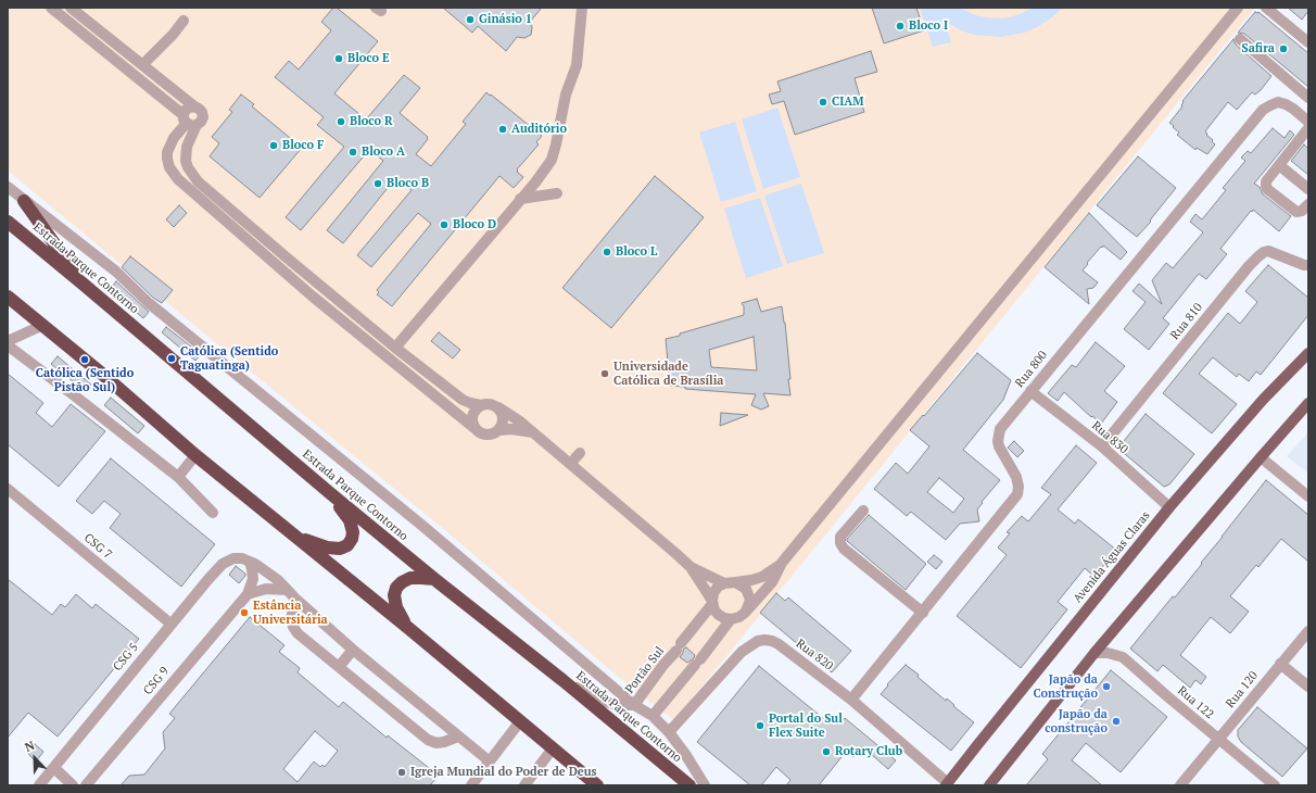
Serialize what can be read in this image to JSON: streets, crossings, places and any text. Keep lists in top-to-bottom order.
{
  "streets": {
    "highway": ["Estrada Parque Contorno"],
    "main road": ["Avenida Águas Claras"],
    "street": [
      "Rua 810",
      "Rua 800",
      "Rua 830",
      "CSG 7",
      "Rua 820",
      "CSG 5",
      "Portão Sul",
      "CSG 9",
      "Rua 120",
      "Rua 122"
    ]
  },
  "crossings": [
    ["Rua 810", "Rua 830"],
    ["Rua 800", "Rua 830"],
    ["Rua 800", "Rua 820"],
    ["Rua 830", "Avenida Águas Claras"],
    ["CSG 7", "CSG 5"],
    ["Avenida Águas Claras", "Rua 820"],
    ["CSG 5", "CSG 9"],
    ["Rua 120", "Rua 122"]
  ],
  "places": [
    "Ginásio 1",
    "Bloco I",
    "Safira",
    "Bloco E",
    "CIAM",
    "Bloco R",
    "Auditório",
    "Bloco F",
    "Bloco A",
    "Bloco B",
    "Bloco D",
    "Bloco L",
    "Católica (Sentido Taguatinga)",
    "Católica (Sentido Pistão Sul)",
    "Universidade Católica de Brasília",
    "Estância Universitária",
    "Japão da Construção",
    "Japão da construção",
    "Portal do Sul Flex Suite",
    "Rotary Club",
    "Igreja Mundial do Poder de Deus"
  ],
  "north": "top left"
}
